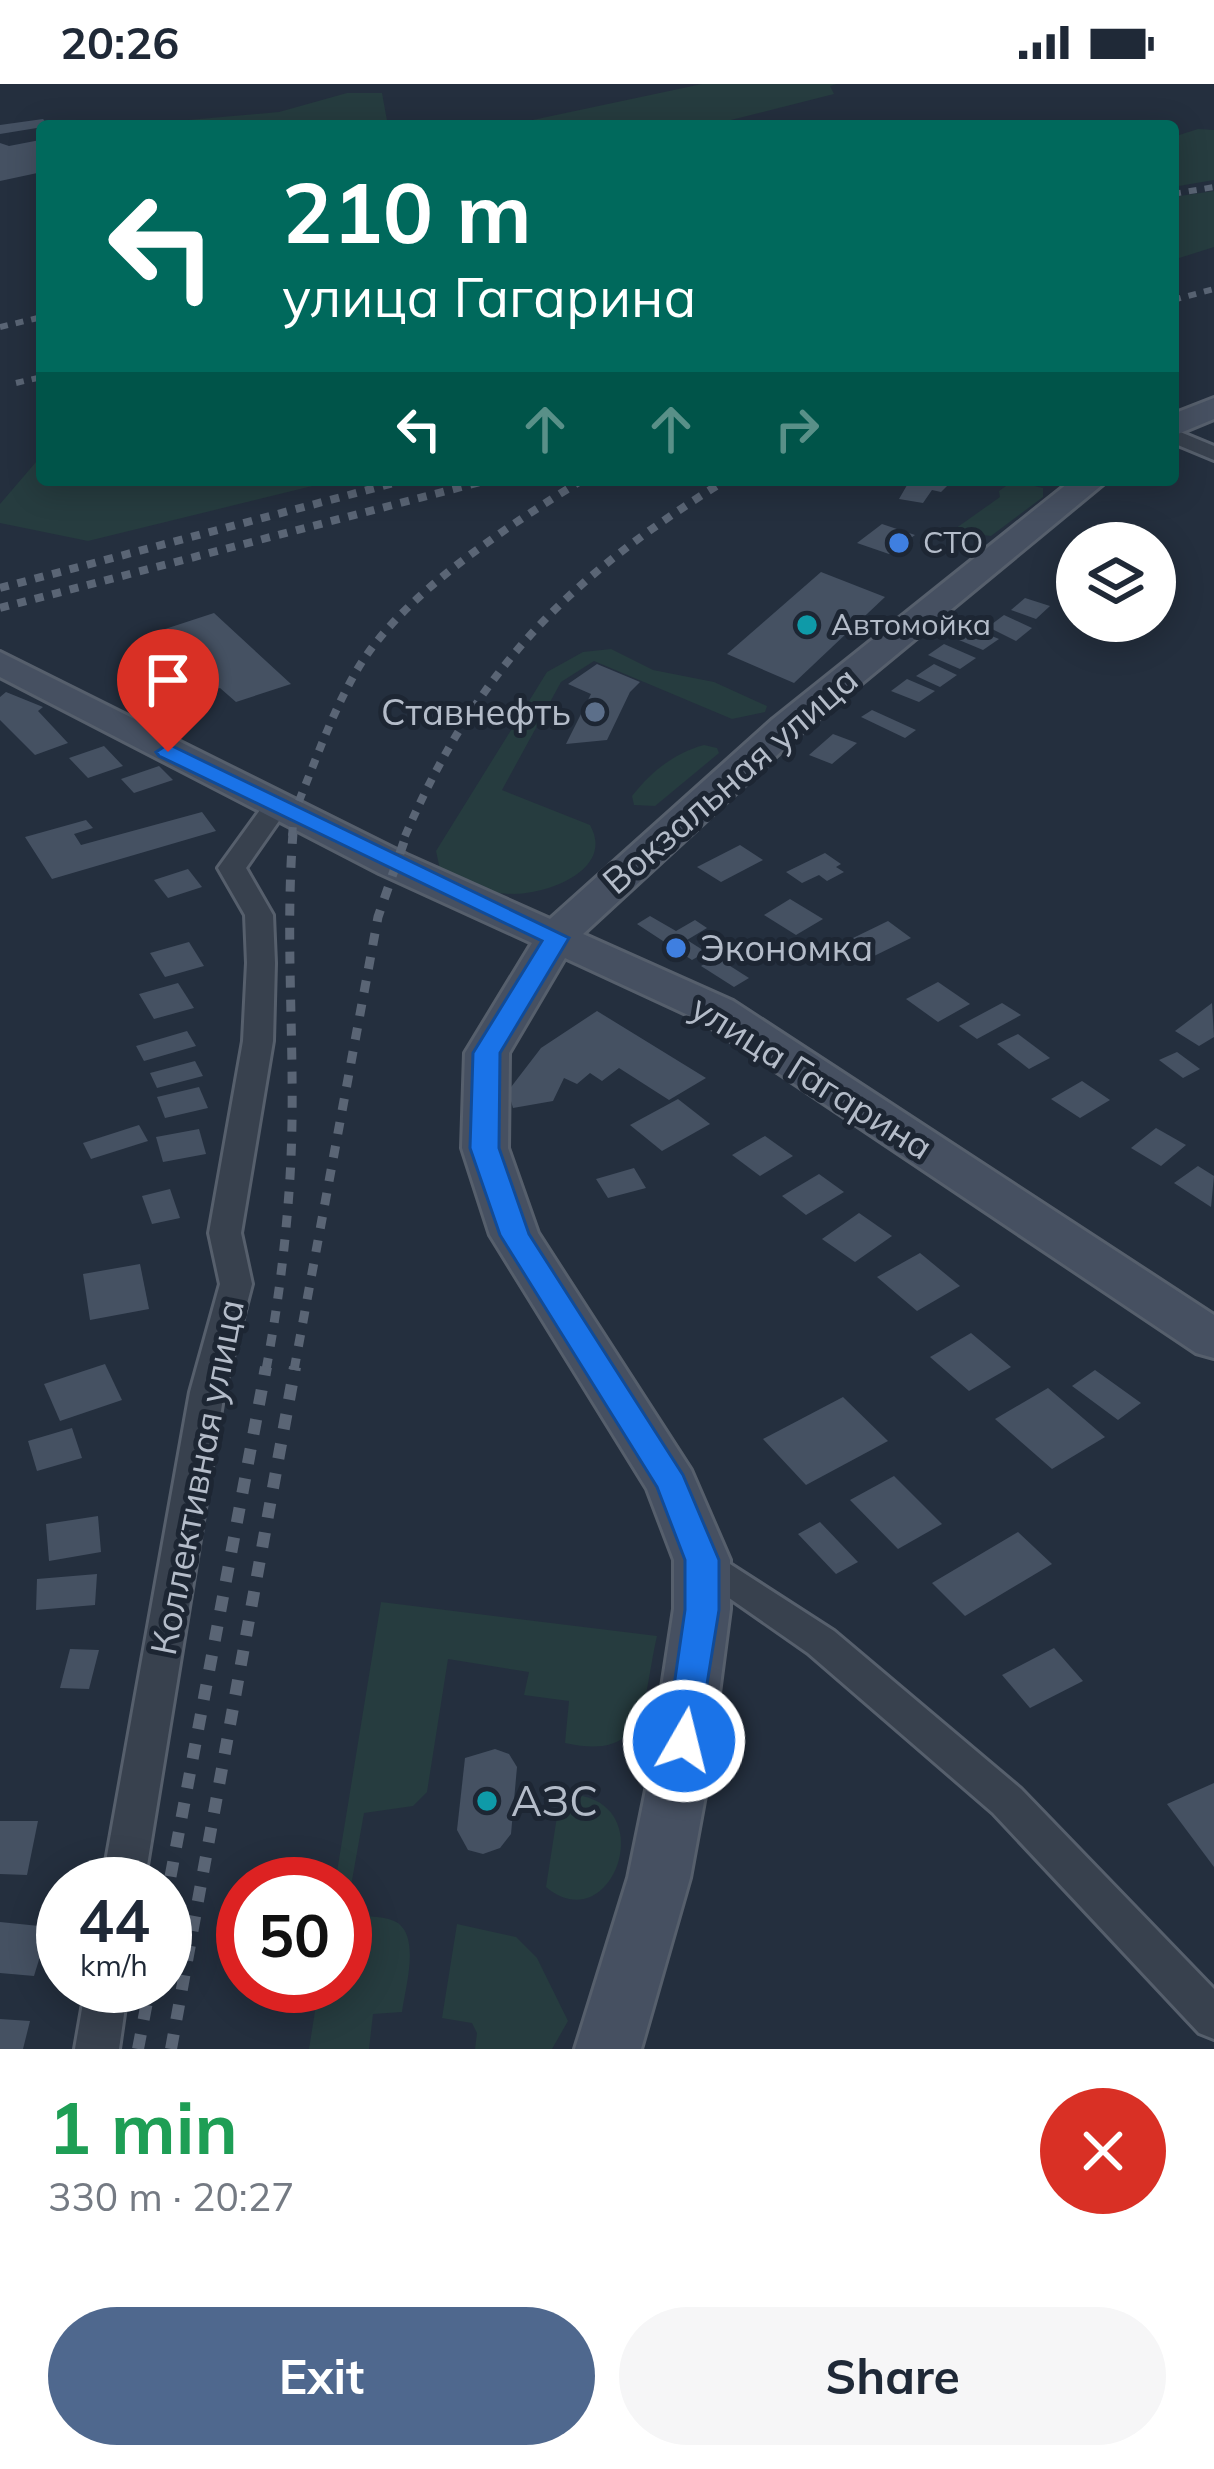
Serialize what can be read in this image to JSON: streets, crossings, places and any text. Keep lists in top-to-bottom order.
{
  "streets": {
    "main road": ["Вокзальная улица", "улица Гагарина"],
    "street": ["Коллективная улица"]
  },
  "crossings": [
    ["Вокзальная улица", "улица Гагарина"],
    ["улица Гагарина", "Коллективная улица"]
  ],
  "places": [
    "СТО",
    "Автомойка",
    "Ставнефть",
    "Экономка",
    "АЗС"
  ],
  "page": {
    "status": "20:26",
    "turn": ["210 m", "улица Гагарина"],
    "speed": "44 km/h",
    "limit": "50",
    "heading": ["1 min", "330 m · 20:27"],
    "buttons": ["Exit", "Share"]
  }
}
